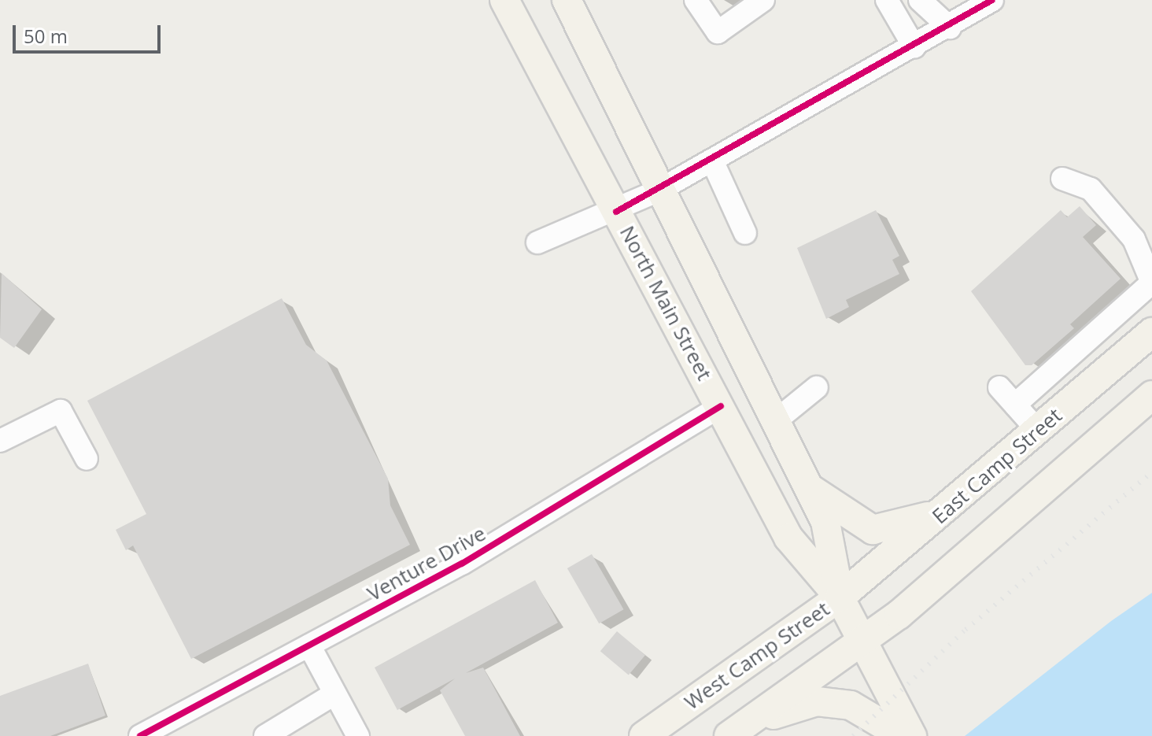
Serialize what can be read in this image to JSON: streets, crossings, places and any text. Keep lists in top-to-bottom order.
{
  "streets": {
    "main road": ["North Main Street", "East Camp Street", "West Camp Street"],
    "street": ["Venture Drive"]
  },
  "crossings": [
    ["North Main Street", "East Camp Street"],
    ["North Main Street", "Venture Drive"],
    ["North Main Street", "West Camp Street"],
    ["East Camp Street", "West Camp Street"]
  ],
  "scale_bar": "50 m"
}
